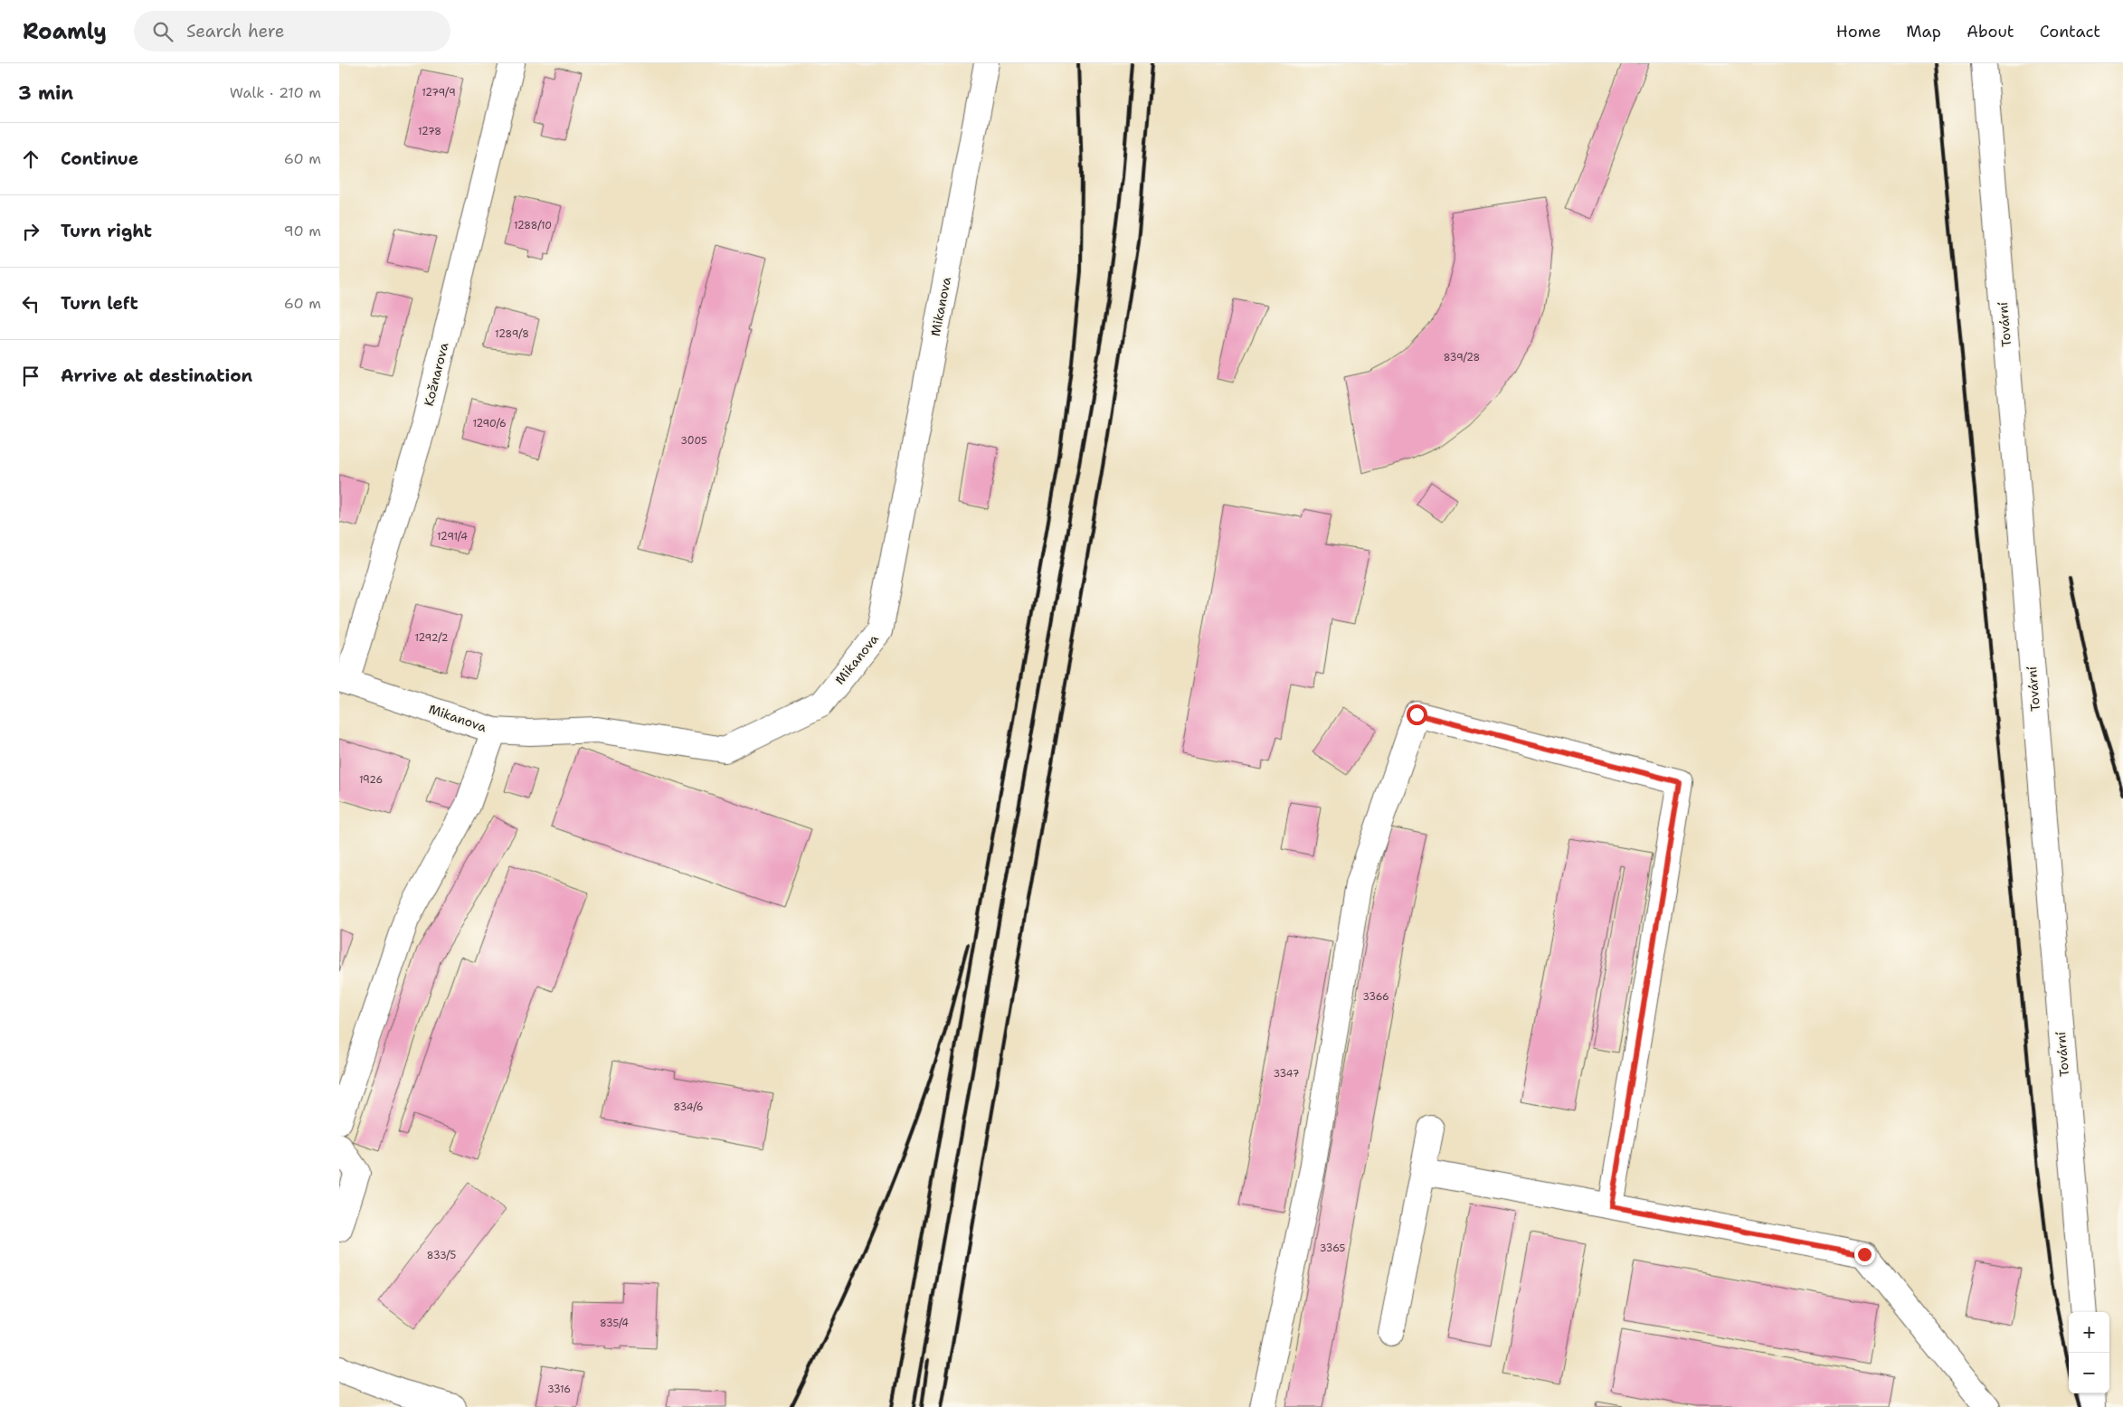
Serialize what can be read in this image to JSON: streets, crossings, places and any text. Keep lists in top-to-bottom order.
{
  "streets": {
    "street": ["Mikanova", "Tovární", "Kožnarova"]
  },
  "crossings": [
    ["Mikanova", "Kožnarova"]
  ],
  "house_numbers": [
    "1279/9",
    "1278",
    "1288/10",
    "1289/8",
    "839/28",
    "1290/6",
    "3005",
    "1291/4",
    "1292/2",
    "1926",
    "3366",
    "3347",
    "834/6",
    "3365",
    "833/5",
    "835/4",
    "3316"
  ],
  "page": {
    "header": "Roamly",
    "search": "Search here",
    "nav": [
      "Home",
      "Map",
      "About",
      "Contact"
    ],
    "heading": ["3 min", "Walk · 210 m"],
    "list": [
      ["Continue", "60 m"],
      ["Turn right", "90 m"],
      ["Turn left", "60 m"],
      "Arrive at destination"
    ],
    "map_buttons": ["+", "−"]
  }
}
